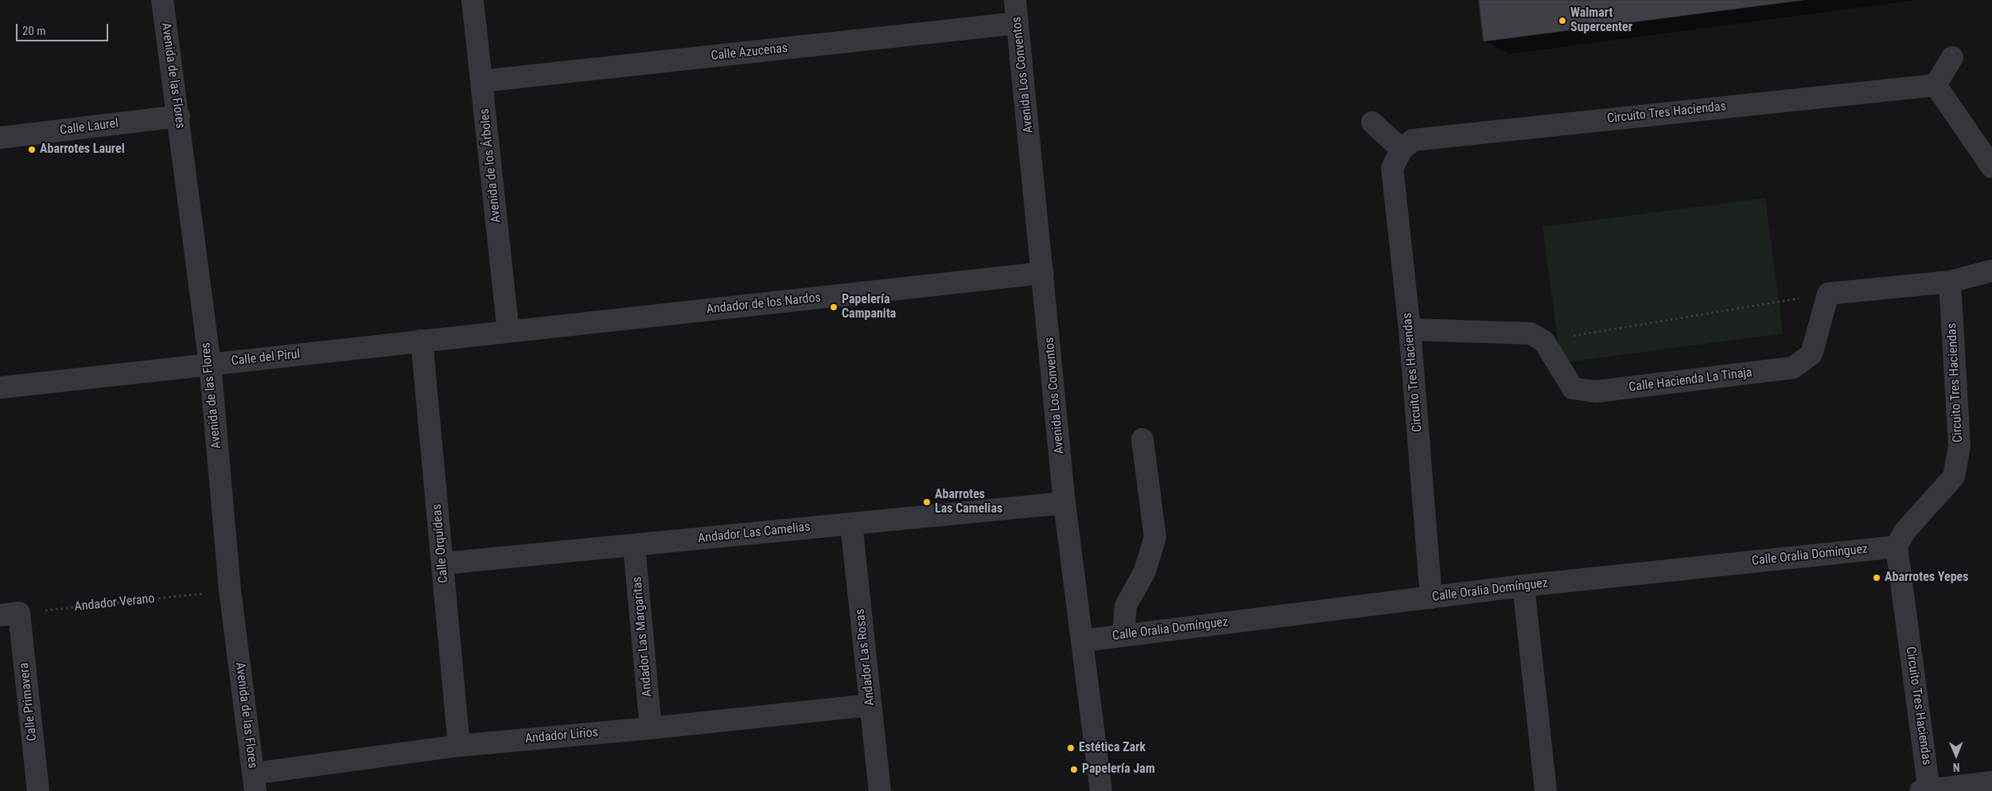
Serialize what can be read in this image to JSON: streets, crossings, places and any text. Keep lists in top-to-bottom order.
{
  "streets": {
    "street": [
      "Calle Azucenas",
      "Avenida Los Conventos",
      "Avenida de las Flores",
      "Circuito Tres Haciendas",
      "Calle Laurel",
      "Avenida de los Árboles",
      "Andador de los Nardos",
      "Calle del Pirul",
      "Calle Hacienda La Tinaja",
      "Andador Las Camelias",
      "Calle Orquídeas",
      "Calle Oralia Domínguez",
      "Andador Las Margaritas",
      "Andador Las Rosas",
      "Calle Primavera",
      "Andador Lirios"
    ],
    "path": ["Andador Verano"]
  },
  "crossings": [
    ["Calle Azucenas", "Avenida Los Conventos"],
    ["Calle Azucenas", "Avenida de los Árboles"],
    ["Avenida Los Conventos", "Andador de los Nardos"],
    ["Avenida Los Conventos", "Andador Las Camelias"],
    ["Avenida Los Conventos", "Calle Oralia Domínguez"],
    ["Avenida de las Flores", "Calle Laurel"],
    ["Avenida de las Flores", "Calle del Pirul"],
    ["Avenida de las Flores", "Andador Verano"],
    ["Avenida de las Flores", "Andador Lirios"],
    ["Circuito Tres Haciendas", "Calle Oralia Domínguez"],
    ["Avenida de los Árboles", "Andador de los Nardos"],
    ["Avenida de los Árboles", "Calle del Pirul"],
    ["Andador de los Nardos", "Calle del Pirul"],
    ["Calle del Pirul", "Calle Orquídeas"],
    ["Andador Las Camelias", "Calle Orquídeas"],
    ["Andador Las Camelias", "Andador Las Margaritas"],
    ["Andador Las Camelias", "Andador Las Rosas"],
    ["Calle Orquídeas", "Andador Lirios"],
    ["Andador Verano", "Calle Primavera"],
    ["Andador Las Margaritas", "Andador Lirios"],
    ["Andador Las Rosas", "Andador Lirios"]
  ],
  "places": [
    "Walmart Supercenter",
    "Abarrotes Laurel",
    "Papelería Campanita",
    "Abarrotes Las Camelias",
    "Abarrotes Yepes",
    "Estética Zark",
    "Papelería Jam"
  ],
  "scale_bar": "20 m",
  "north": "bottom"
}
